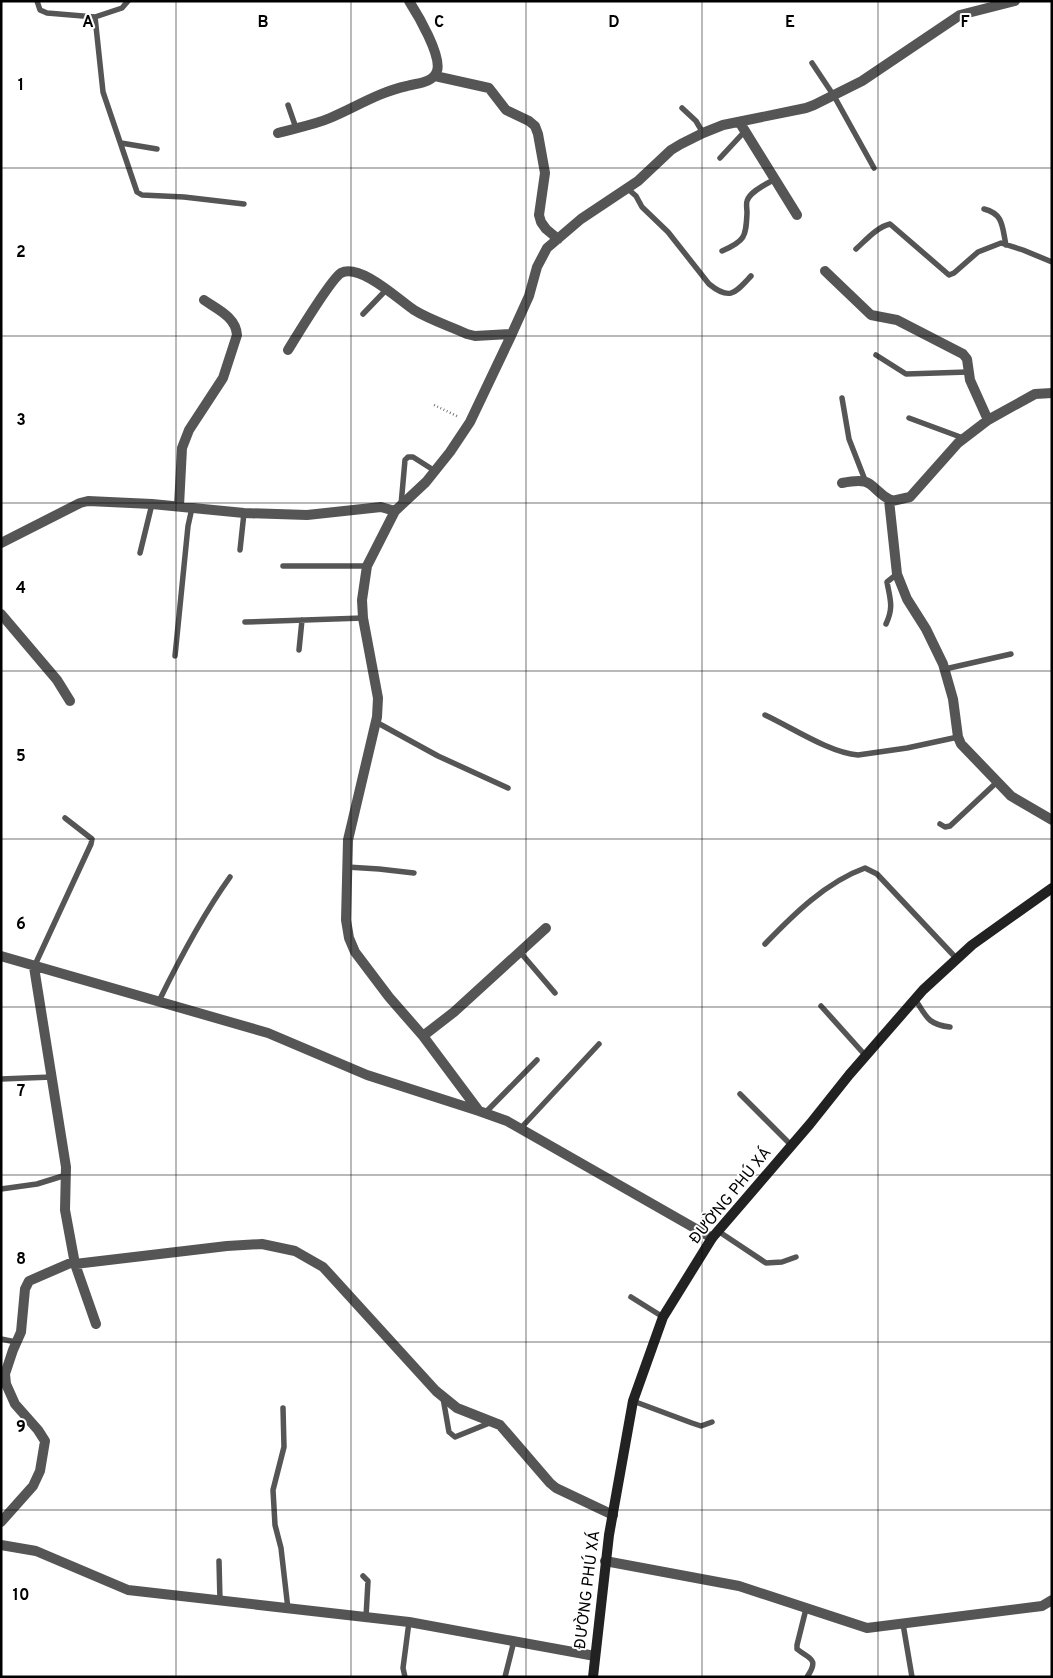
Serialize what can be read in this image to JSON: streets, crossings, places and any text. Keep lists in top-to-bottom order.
{
  "streets": {
    "street": ["ĐƯỜNG PHÚ XÁ"]
  },
  "grid": {
    "columns": [
      "A",
      "B",
      "C",
      "D",
      "E",
      "F"
    ],
    "rows": [
      "1",
      "2",
      "3",
      "4",
      "5",
      "6",
      "7",
      "8",
      "9",
      "10"
    ]
  }
}
